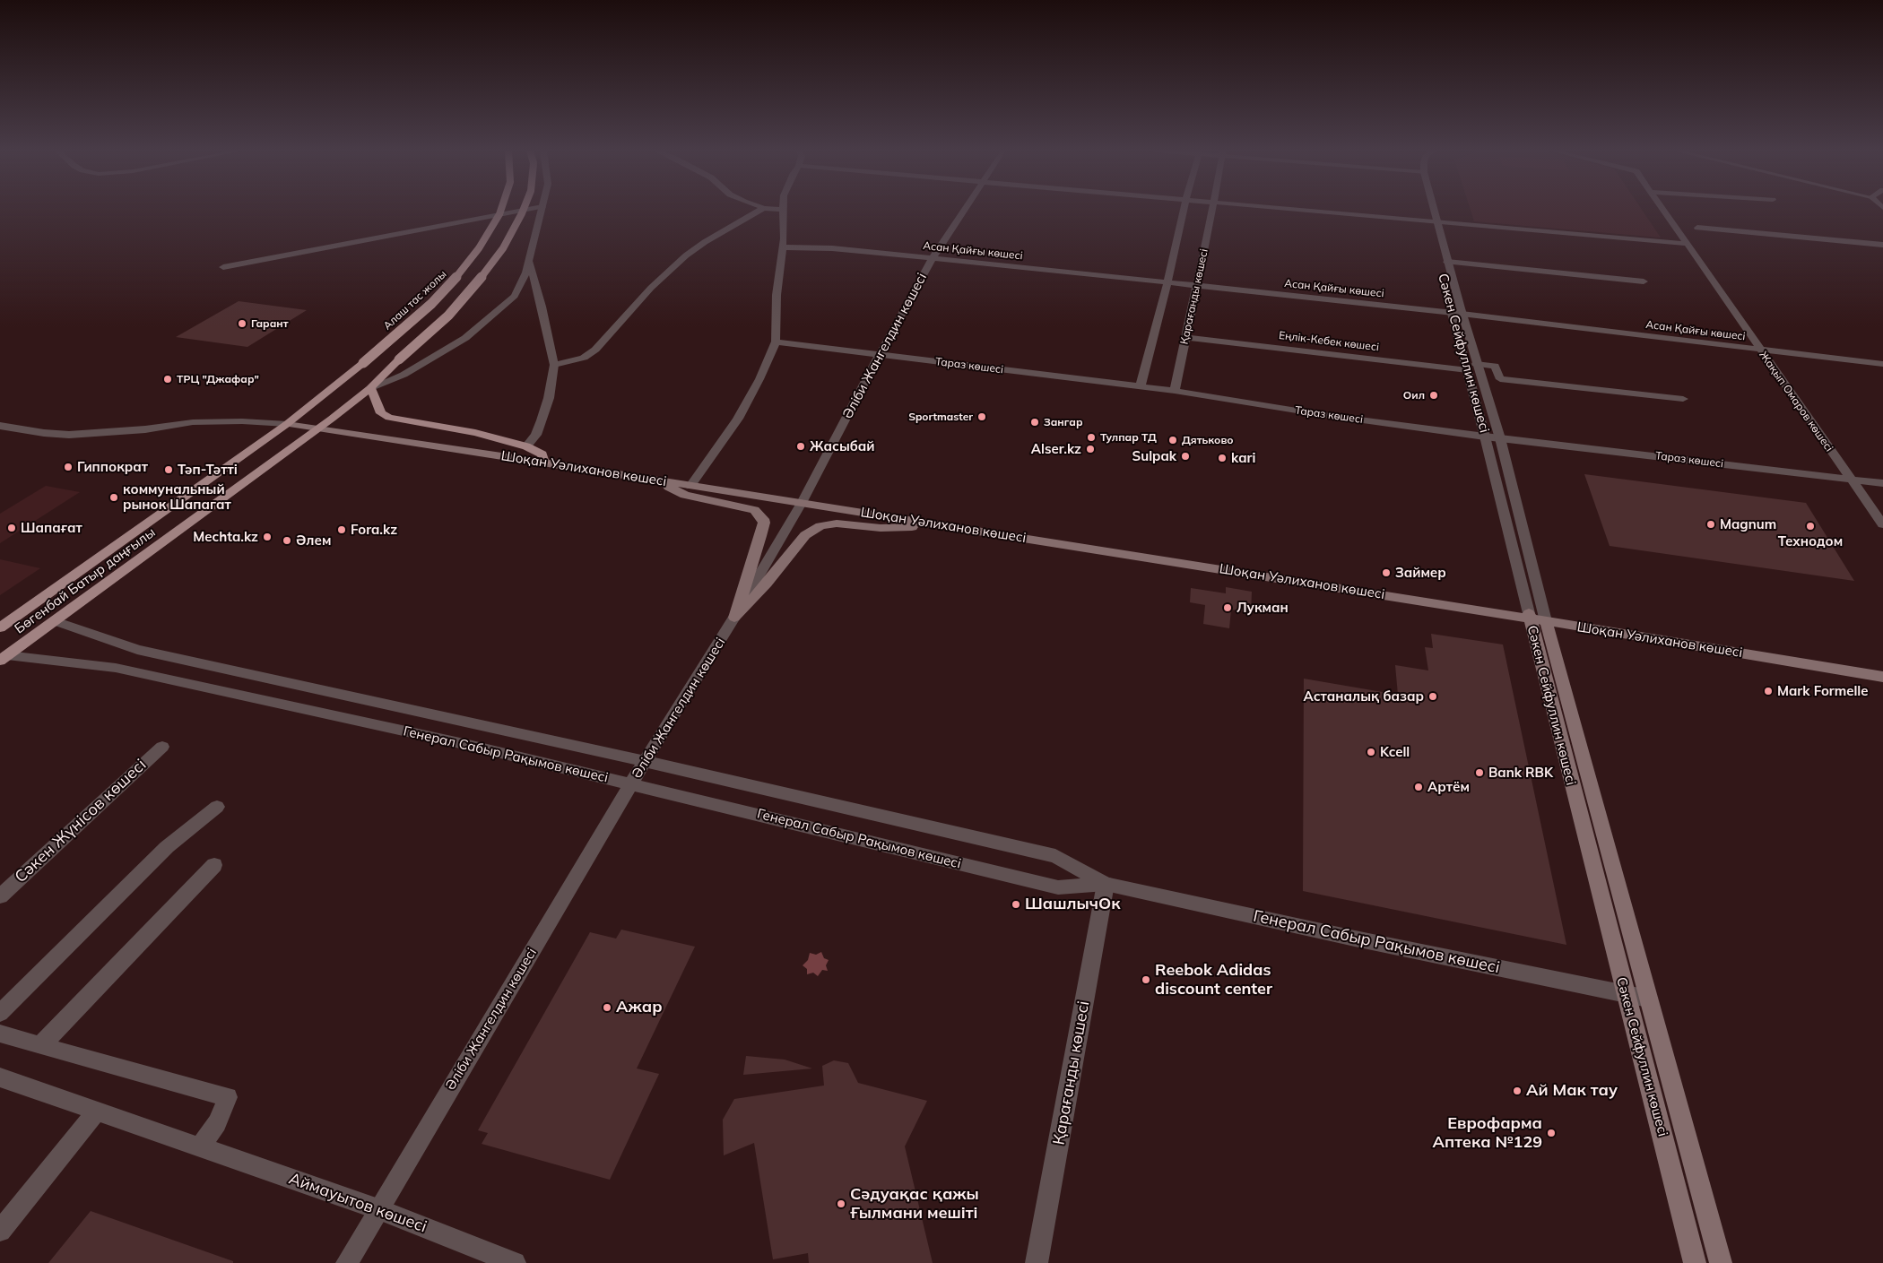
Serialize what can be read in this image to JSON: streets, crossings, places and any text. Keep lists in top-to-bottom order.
{
  "streets": {
    "main road": [
      "Алаш тас жолы",
      "Сәкен Сейфуллин көшесі",
      "Шоқан Уәлиханов көшесі",
      "Бөгенбай Батыр даңғылы"
    ],
    "street": [
      "Асан Қайғы көшесі",
      "Қарағанды көшесі",
      "Еңлік-Кебек көшесі",
      "Әліби Жангелдин көшесі",
      "Тараз көшесі",
      "Жақып Омаров көшесі",
      "Генерал Сабыр Рақымов көшесі",
      "Сәкен Жүнісов көшесі",
      "Аймауытов көшесі"
    ]
  },
  "crossings": [
    ["Асан Қайғы көшесі", "Қарағанды көшесі"],
    ["Асан Қайғы көшесі", "Әліби Жангелдин көшесі"],
    ["Асан Қайғы көшесі", "Сәкен Сейфуллин көшесі"],
    ["Асан Қайғы көшесі", "Жақып Омаров көшесі"],
    ["Қарағанды көшесі", "Еңлік-Кебек көшесі"],
    ["Қарағанды көшесі", "Тараз көшесі"],
    ["Қарағанды көшесі", "Генерал Сабыр Рақымов көшесі"],
    ["Алаш тас жолы", "Бөгенбай Батыр даңғылы"],
    ["Еңлік-Кебек көшесі", "Сәкен Сейфуллин көшесі"],
    ["Әліби Жангелдин көшесі", "Тараз көшесі"],
    ["Әліби Жангелдин көшесі", "Шоқан Уәлиханов көшесі"],
    ["Әліби Жангелдин көшесі", "Генерал Сабыр Рақымов көшесі"],
    ["Әліби Жангелдин көшесі", "Аймауытов көшесі"],
    ["Сәкен Сейфуллин көшесі", "Тараз көшесі"],
    ["Сәкен Сейфуллин көшесі", "Шоқан Уәлиханов көшесі"],
    ["Сәкен Сейфуллин көшесі", "Генерал Сабыр Рақымов көшесі"],
    ["Тараз көшесі", "Жақып Омаров көшесі"],
    ["Шоқан Уәлиханов көшесі", "Бөгенбай Батыр даңғылы"],
    ["Бөгенбай Батыр даңғылы", "Генерал Сабыр Рақымов көшесі"]
  ],
  "places": [
    "Гарант",
    "ТРЦ \"Джафар\"",
    "Оил",
    "Sportmaster",
    "Зангар",
    "Тулпар ТД",
    "Дятьково",
    "Жасыбай",
    "Alser.kz",
    "Sulpak",
    "kari",
    "Гиппократ",
    "Тәп-Тәтті",
    "коммунальный рынок Шапагат",
    "Magnum",
    "Технодом",
    "Шапағат",
    "Fora.kz",
    "Mechta.kz",
    "Әлем",
    "Займер",
    "Лукман",
    "Mark Formelle",
    "Астаналық базар",
    "Kcell",
    "Bank RBK",
    "Артём",
    "ШашлычОк",
    "Reebok Adidas discount center",
    "Ажар",
    "Ай Мак тау",
    "Еврофарма Аптека №129",
    "Сәдуақас қажы Ғылмани мешіті"
  ]
}
